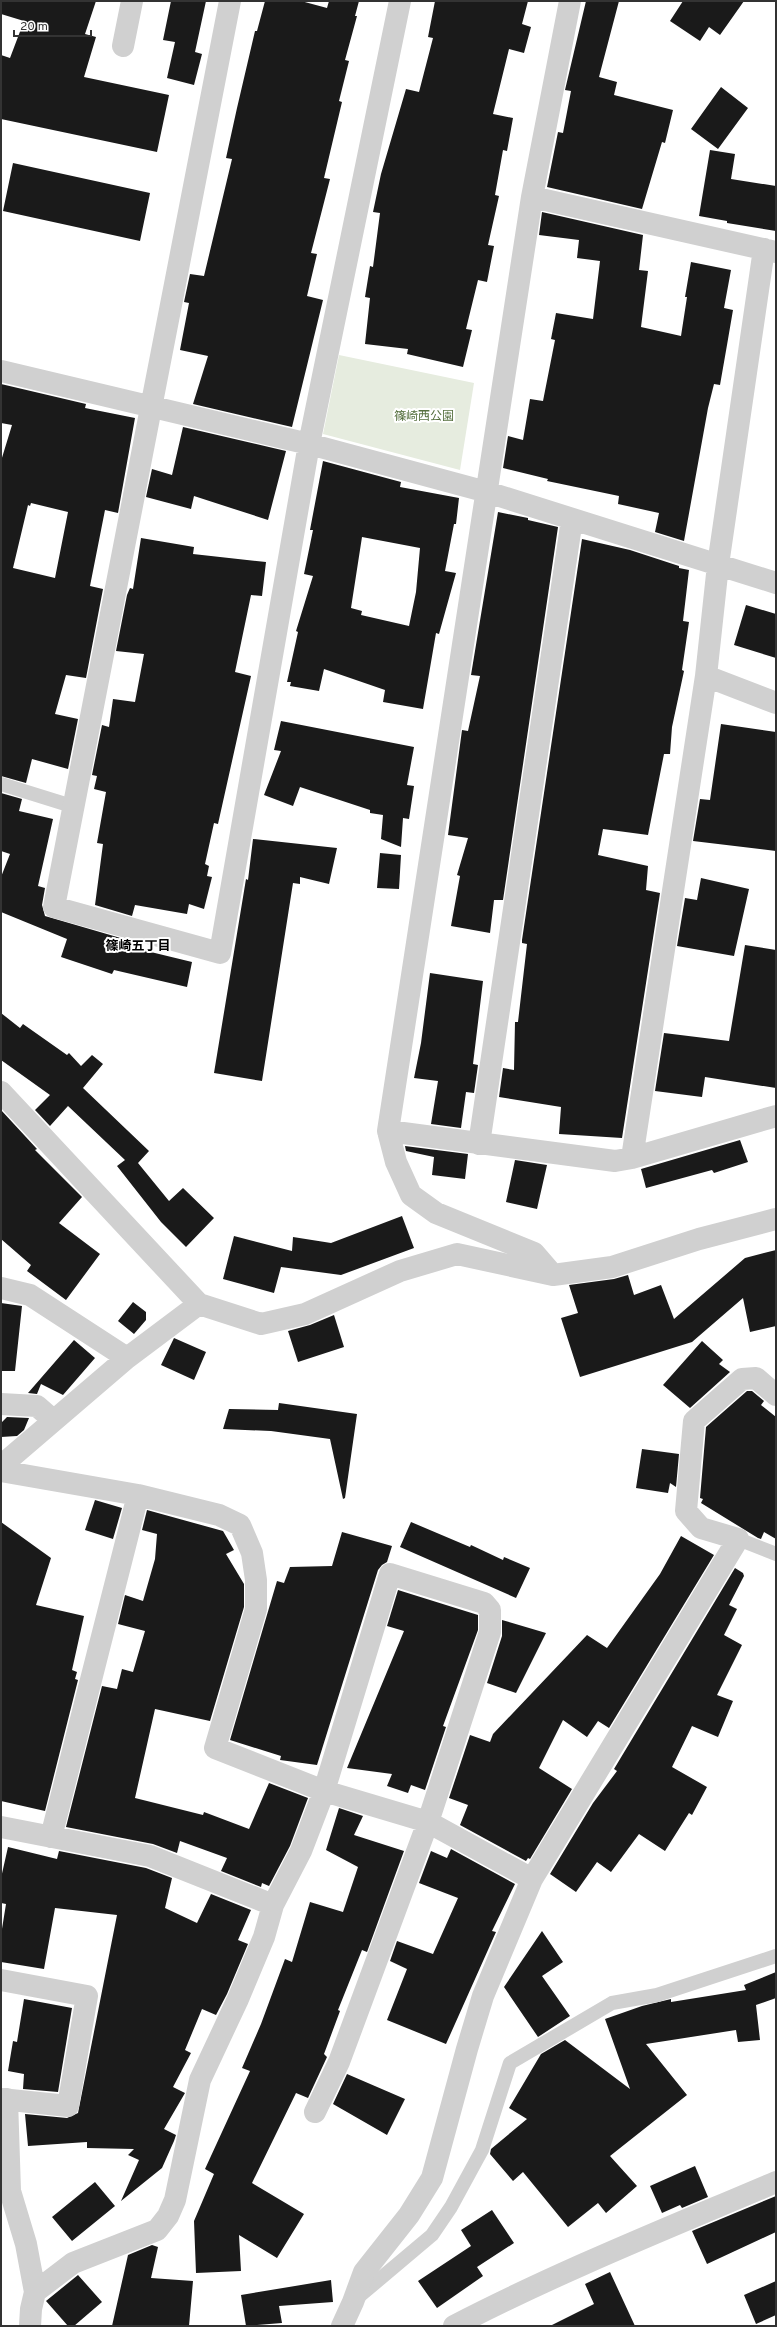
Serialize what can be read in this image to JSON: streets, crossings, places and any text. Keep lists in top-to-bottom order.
{
  "districts": ["篠崎五丁目"],
  "parks": ["篠崎西公園"],
  "scale_bar": "20 m"
}
